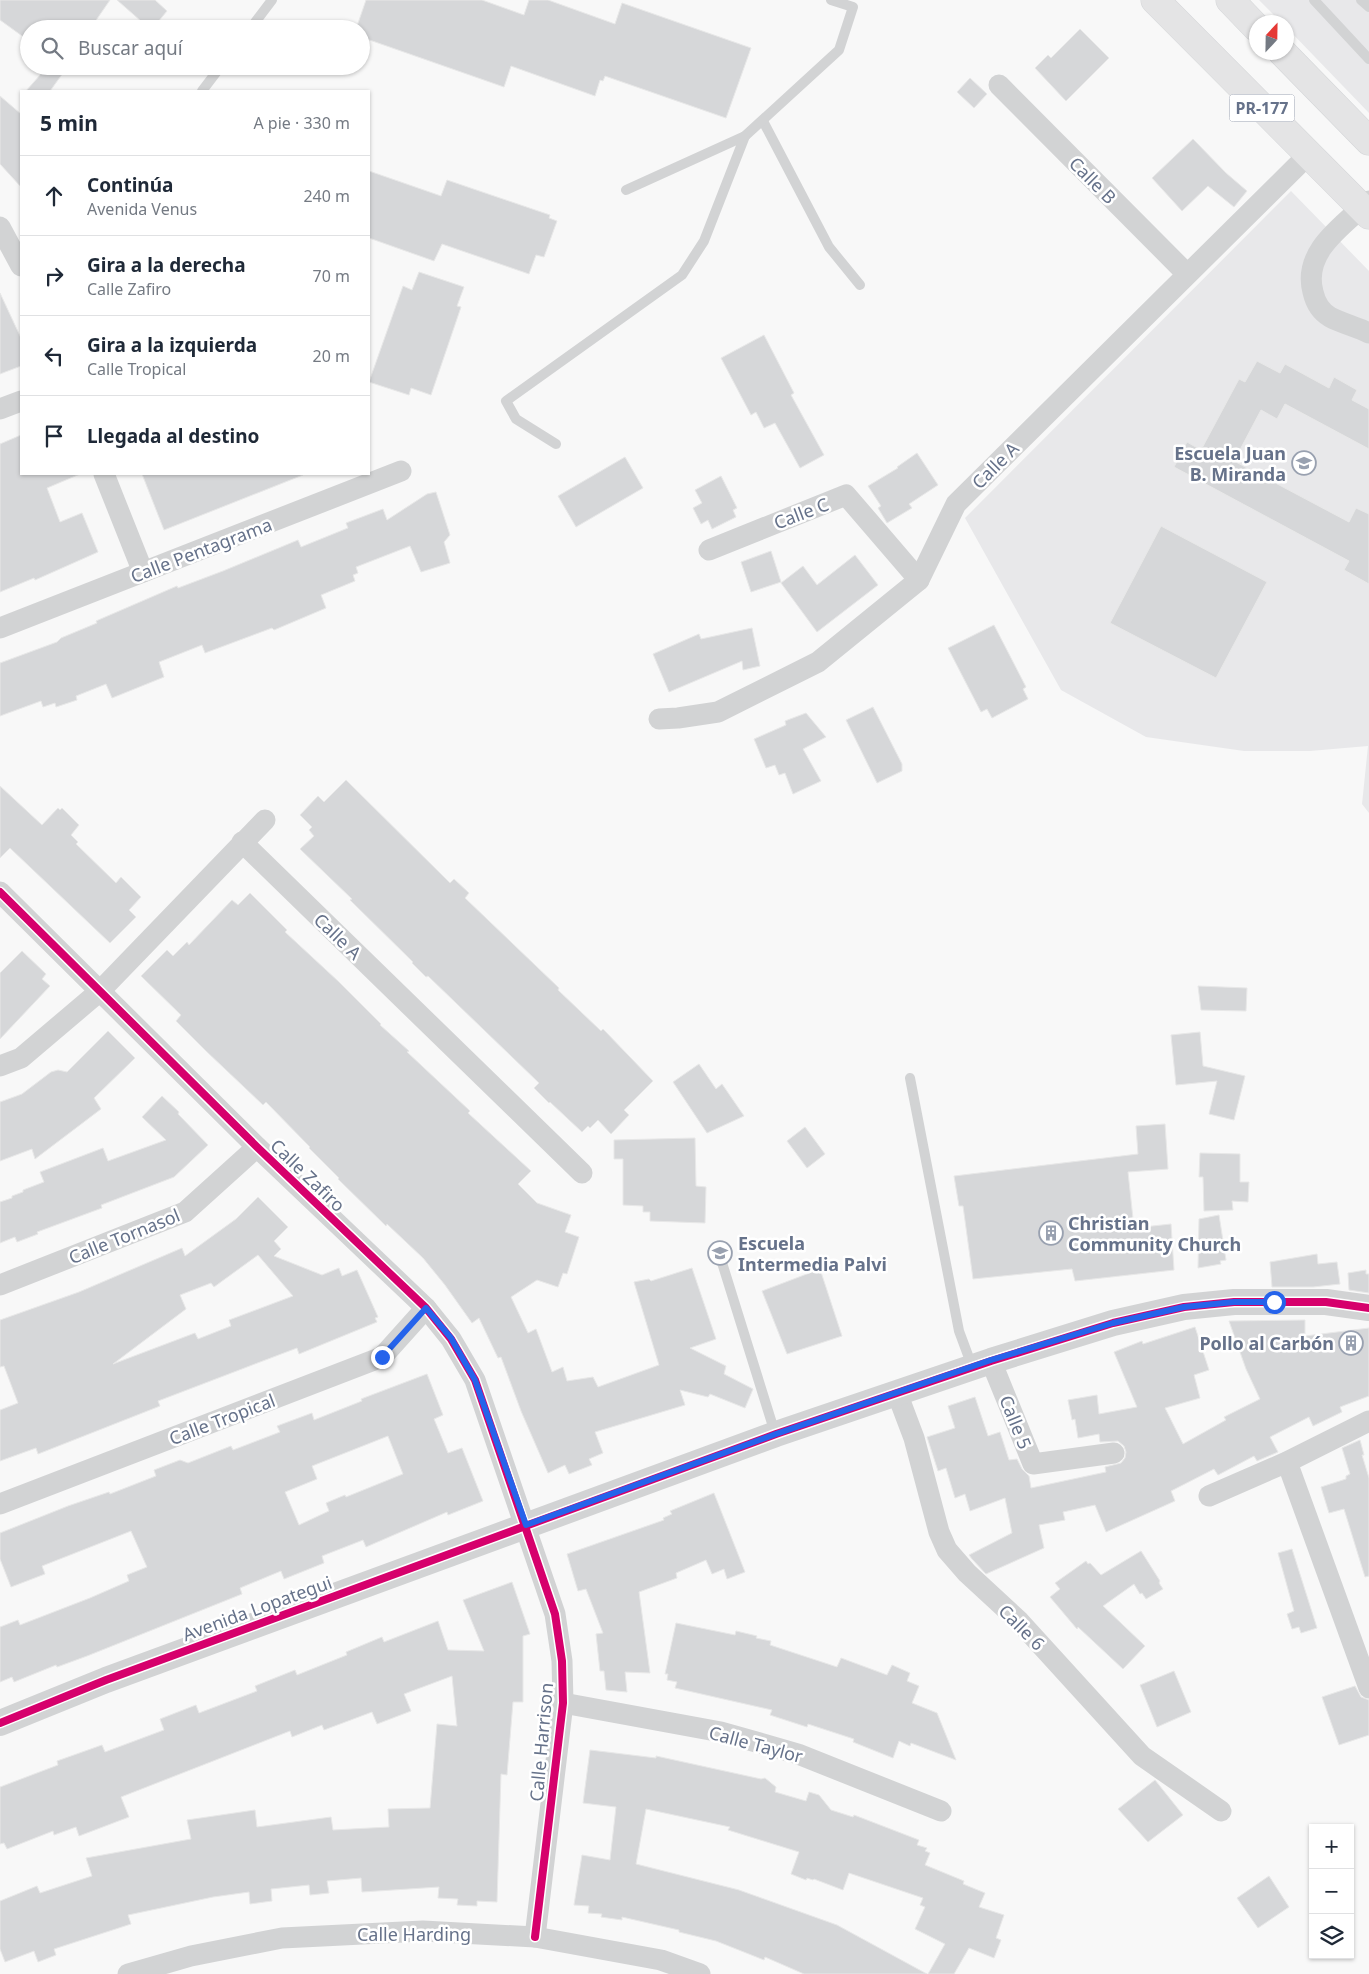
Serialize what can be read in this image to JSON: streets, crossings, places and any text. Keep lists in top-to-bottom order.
{
  "streets": {
    "main road": ["PR-177"],
    "street": [
      "Calle B",
      "Calle A",
      "Calle C",
      "Calle Pentagrama",
      "Calle Zafiro",
      "Calle Tornasol",
      "Calle Tropical",
      "Calle 5",
      "Avenida Lopategui",
      "Calle 6",
      "Calle Harrison",
      "Calle Taylor",
      "Calle Harding"
    ]
  },
  "crossings": [
    ["PR-177", "Calle A"],
    ["Calle B", "Calle A"],
    ["Calle A", "Calle C"],
    ["Calle Zafiro", "Calle Tornasol"],
    ["Calle Zafiro", "Calle Tropical"],
    ["Calle Zafiro", "Avenida Lopategui"],
    ["Calle Zafiro", "Calle Harrison"],
    ["Calle 5", "Avenida Lopategui"],
    ["Avenida Lopategui", "Calle 6"],
    ["Avenida Lopategui", "Calle Harrison"],
    ["Calle Harrison", "Calle Taylor"],
    ["Calle Harrison", "Calle Harding"]
  ],
  "places": {
    "school or university": ["Escuela Juan B. Miranda", "Escuela Intermedia Palvi"],
    "building": ["Christian Community Church", "Pollo al Carbón"]
  },
  "north": "top",
  "page": {
    "search": "Buscar aquí",
    "heading": ["5 min", "A pie · 330 m"],
    "list": [
      ["Continúa", "Avenida Venus", "240 m"],
      ["Gira a la derecha", "Calle Zafiro", "70 m"],
      ["Gira a la izquierda", "Calle Tropical", "20 m"],
      "Llegada al destino"
    ],
    "map_buttons": ["+", "−"]
  }
}
